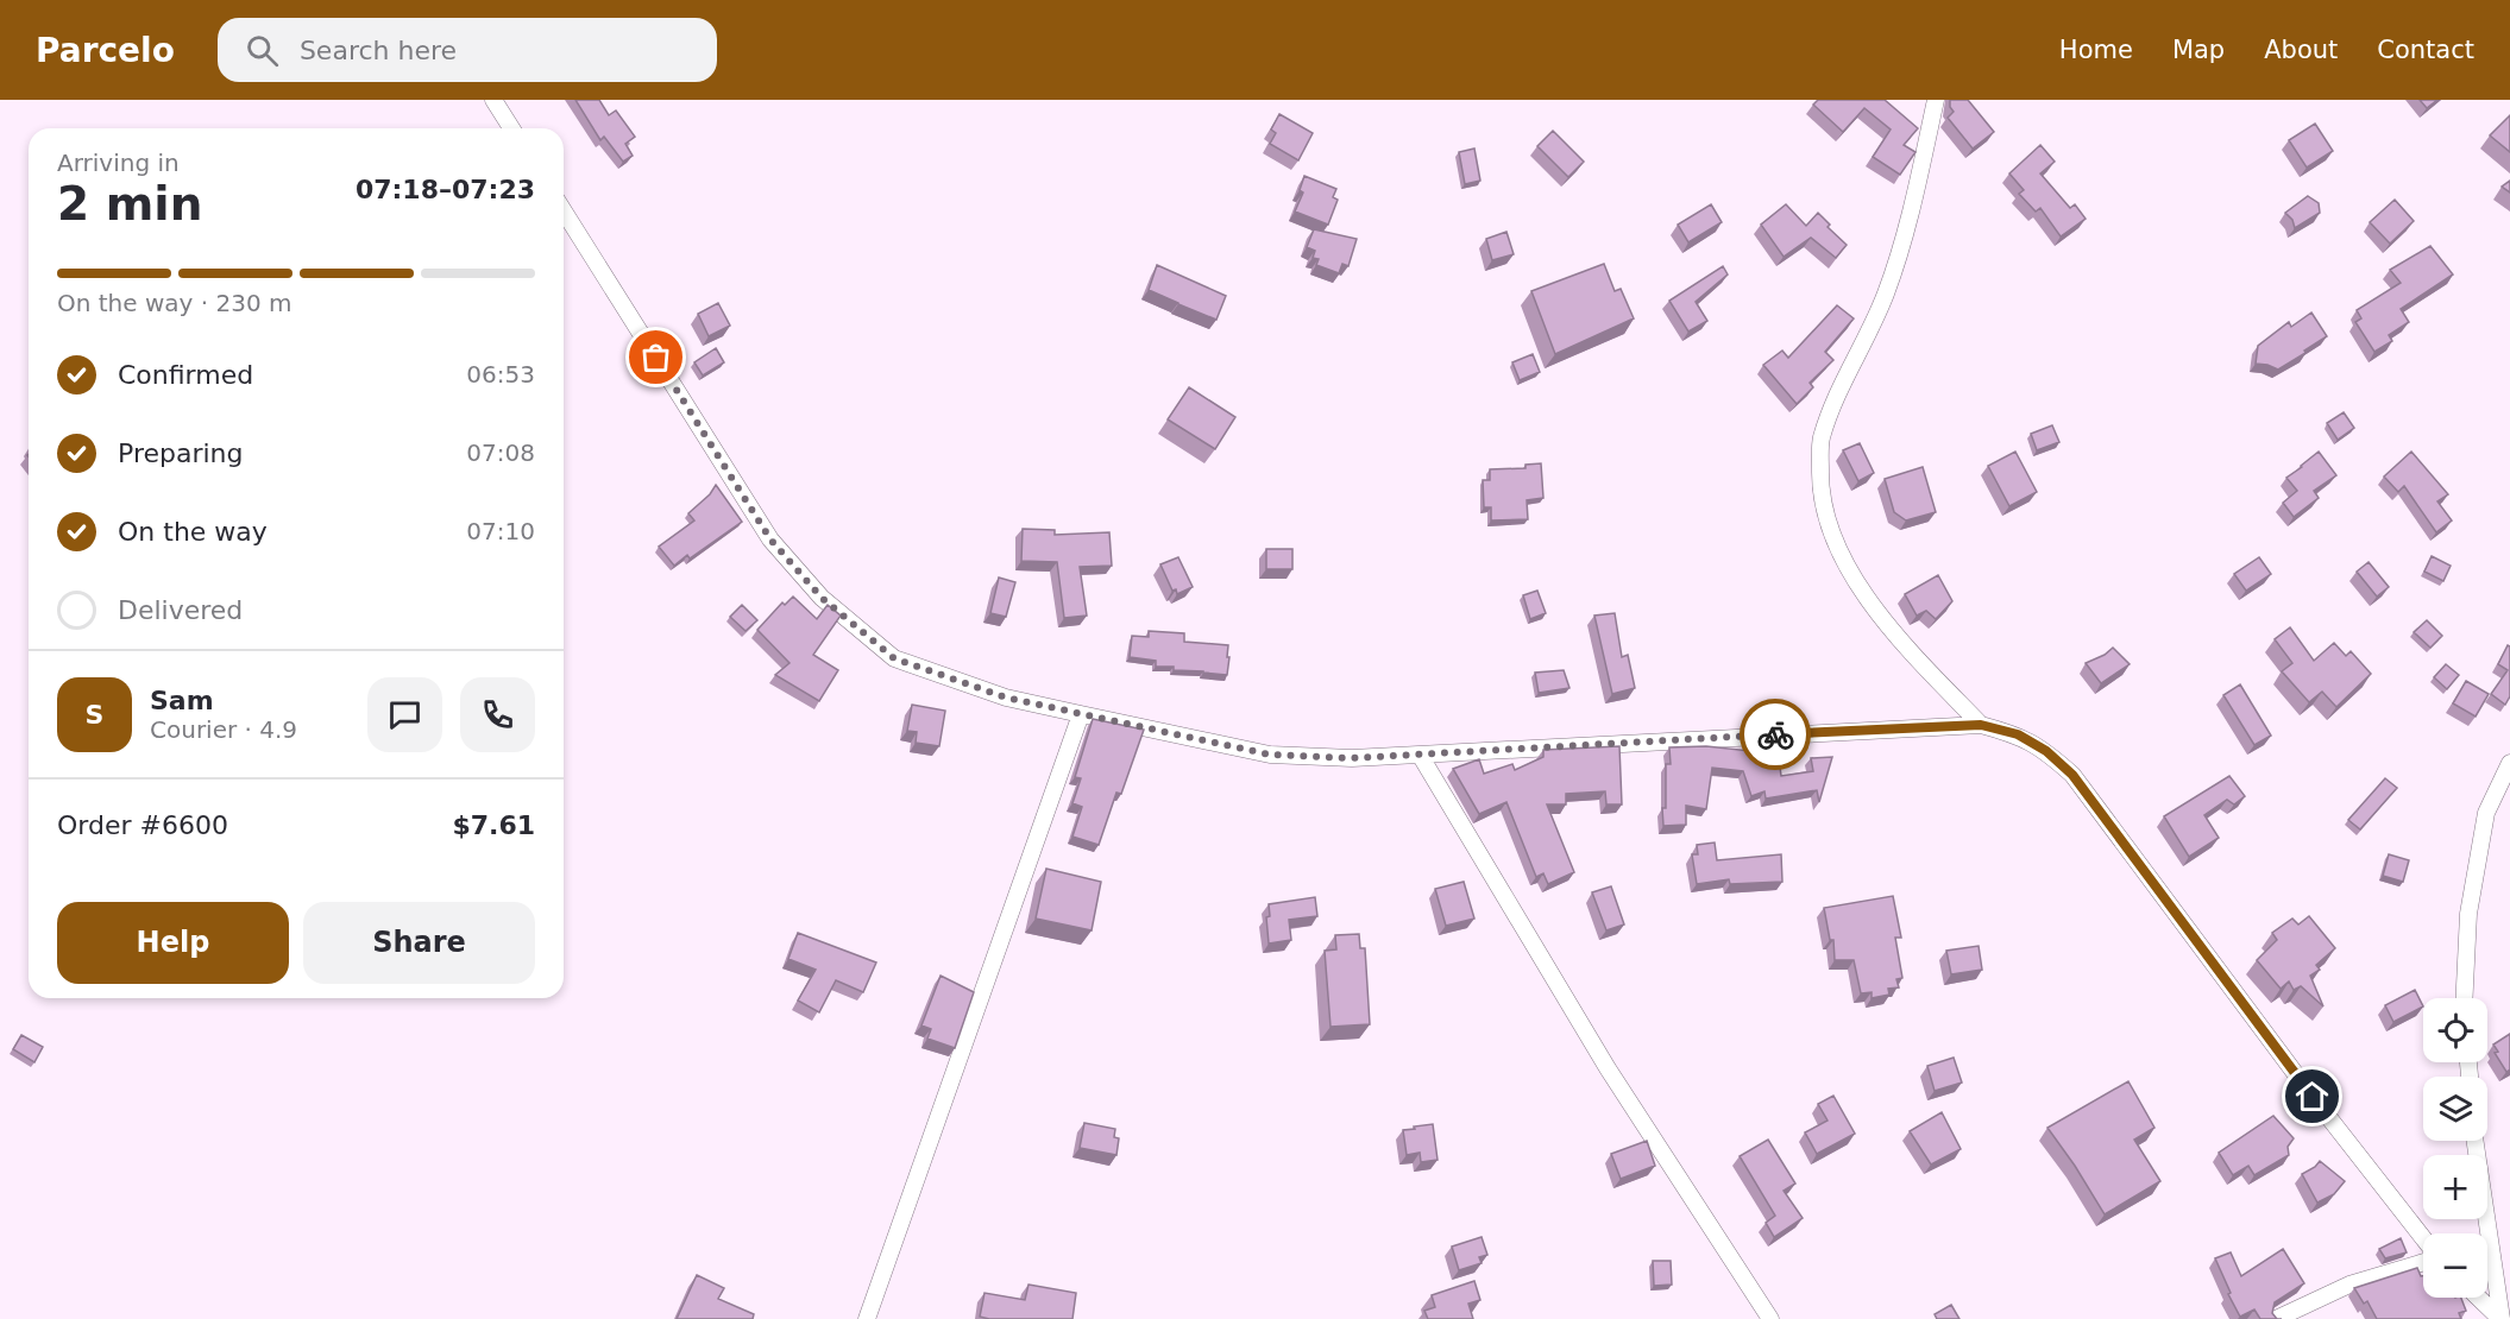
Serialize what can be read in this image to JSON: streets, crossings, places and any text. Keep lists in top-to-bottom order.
{
  "page": {
    "header": "Parcelo",
    "search": "Search here",
    "nav": [
      "Home",
      "Map",
      "About",
      "Contact"
    ],
    "heading": ["2 min", "Arriving in", "07:18–07:23"],
    "panel": [
      "Sam",
      "Courier · 4.9",
      "Order #6600",
      "$7.61"
    ],
    "bar": "On the way · 230 m",
    "list": [
      ["Confirmed", "06:53"],
      ["Preparing", "07:08"],
      ["On the way", "07:10"],
      "Delivered"
    ],
    "round": "S",
    "buttons": ["Help", "Share"],
    "map_buttons": ["+", "−"]
  }
}
